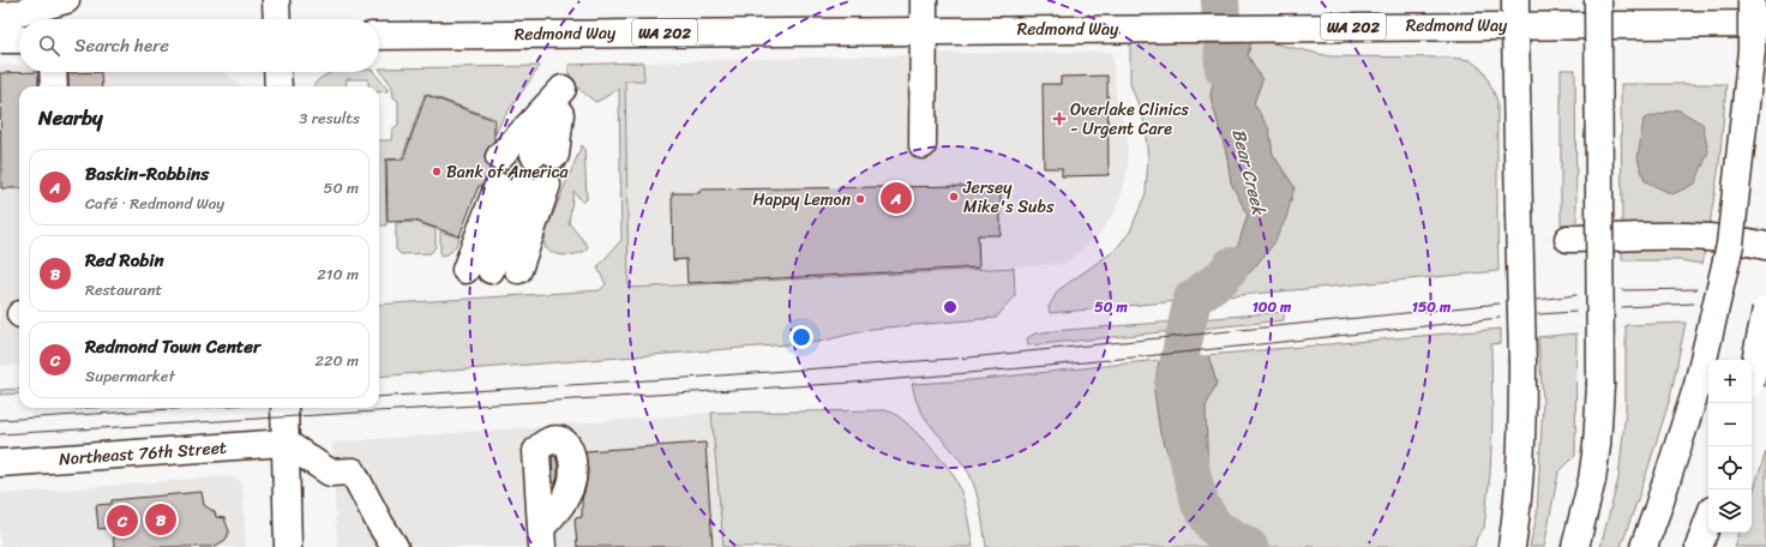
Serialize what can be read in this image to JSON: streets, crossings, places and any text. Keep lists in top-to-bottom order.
{
  "streets": {
    "main road": ["Redmond Way", "WA 202", "Northeast 76th Street"]
  },
  "water": ["Bear Creek"],
  "places": {
    "health": ["Overlake Clinics - Urgent Care"],
    "other": ["Bank of America", "Jersey Mike's Subs", "Happy Lemon"]
  },
  "page": {
    "search": "Search here",
    "heading": ["Nearby", "3 results"],
    "list": [
      {
        "mark": "A",
        "name": "Baskin-Robbins",
        "note": "Café · Redmond Way",
        "value": "50 m"
      },
      {
        "mark": "B",
        "name": "Red Robin",
        "note": "Restaurant",
        "value": "210 m"
      },
      {
        "mark": "C",
        "name": "Redmond Town Center",
        "note": "Supermarket",
        "value": "220 m"
      }
    ],
    "pins": ["A", "B", "C"],
    "map_buttons": ["+", "−"]
  },
  "rings": ["50 m", "100 m", "150 m"]
}
